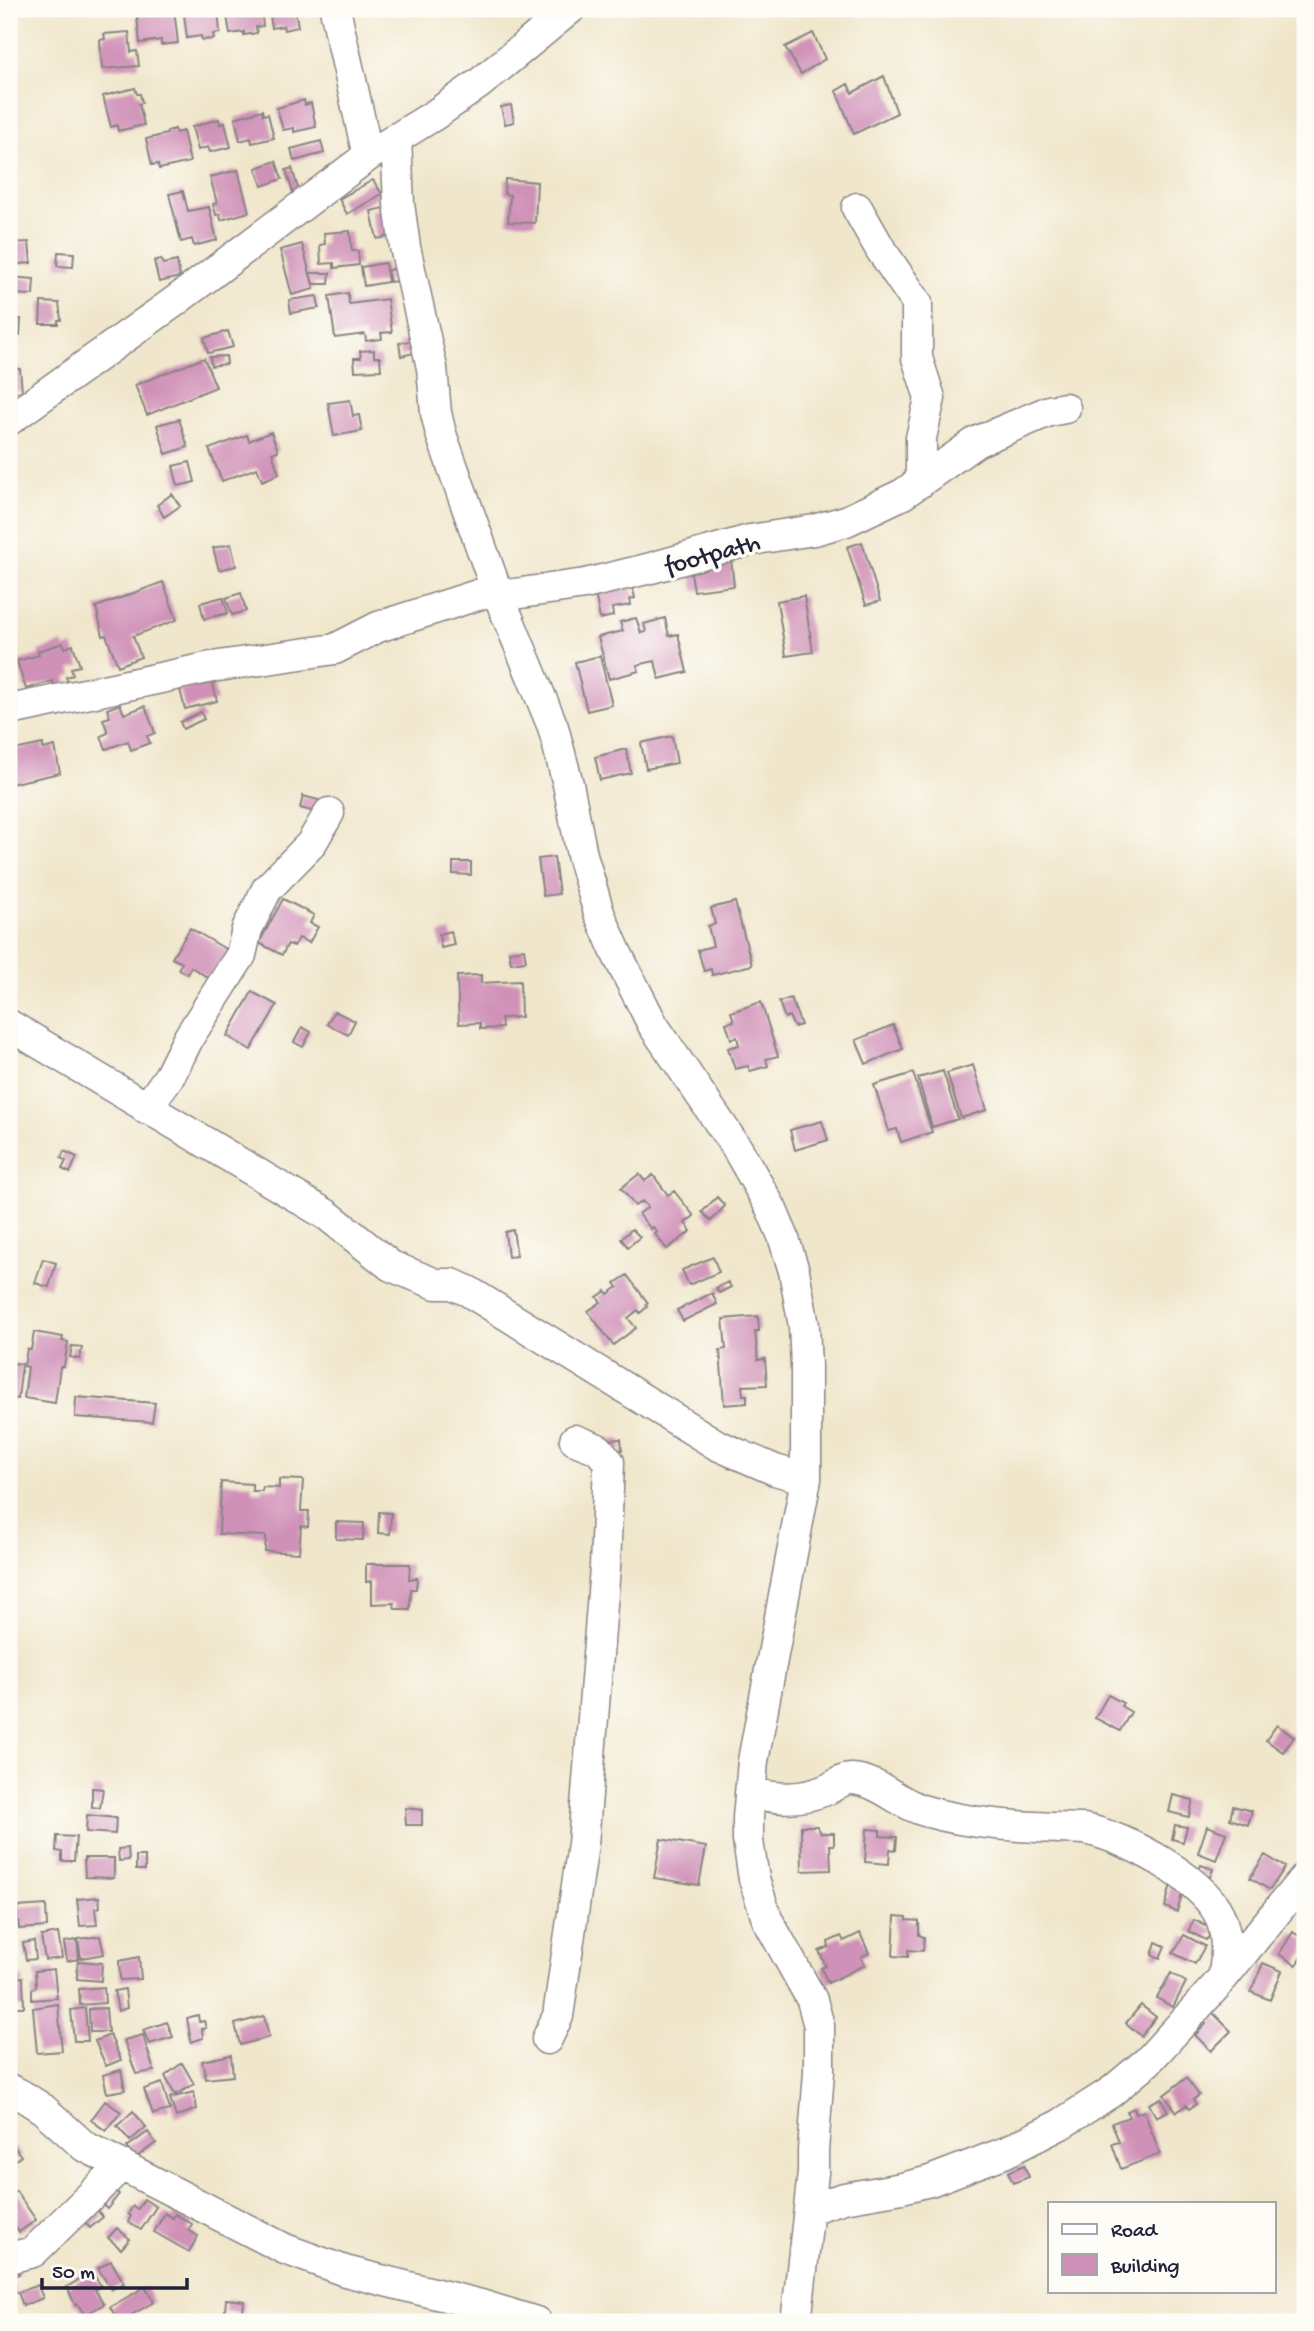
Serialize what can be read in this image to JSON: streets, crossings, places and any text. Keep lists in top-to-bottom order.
{
  "streets": {
    "street": ["footpath"]
  },
  "legend": ["Road", "Building"],
  "scale_bar": "50 m"
}
